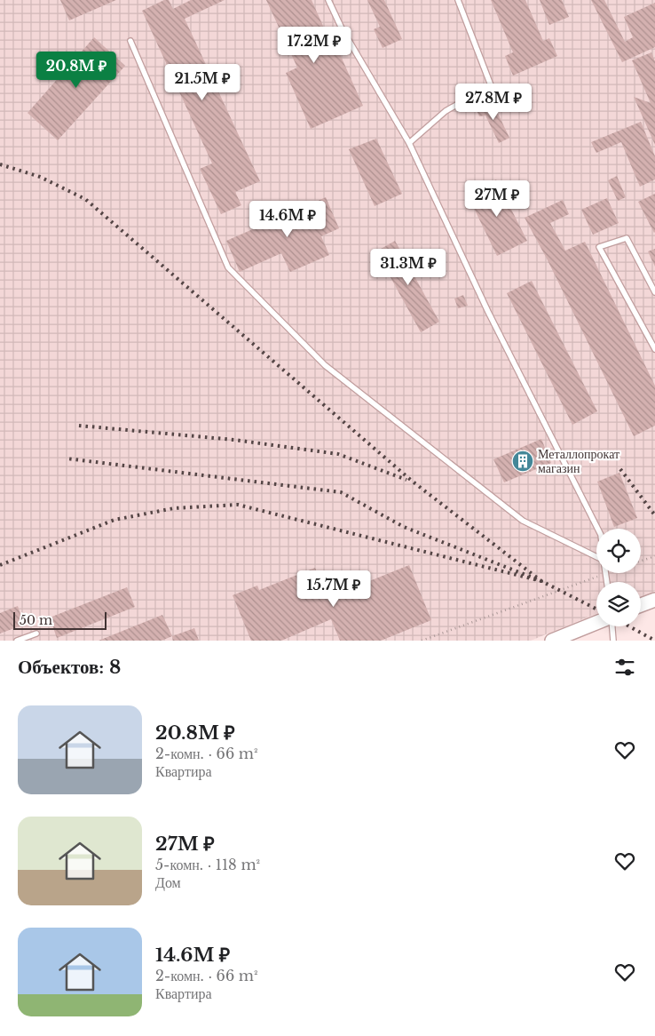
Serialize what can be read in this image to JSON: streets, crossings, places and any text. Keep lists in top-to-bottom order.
{
  "places": {
    "building": ["Металлопрокат магазин"]
  },
  "scale_bar": "50 m",
  "page": {
    "price": [
      "17.2M ₽",
      "20.8M ₽",
      "21.5M ₽",
      "27.8M ₽",
      "27M ₽",
      "14.6M ₽",
      "31.3M ₽",
      "15.7M ₽"
    ],
    "scale": "50 m",
    "heading": "Объектов: 8",
    "list": [
      {
        "name": "20.8M ₽",
        "note": "2-комн. · 66 m² · Квартира"
      },
      {
        "name": "27M ₽",
        "note": "5-комн. · 118 m² · Дом"
      },
      {
        "name": "14.6M ₽",
        "note": "2-комн. · 66 m² · Квартира"
      }
    ]
  }
}
